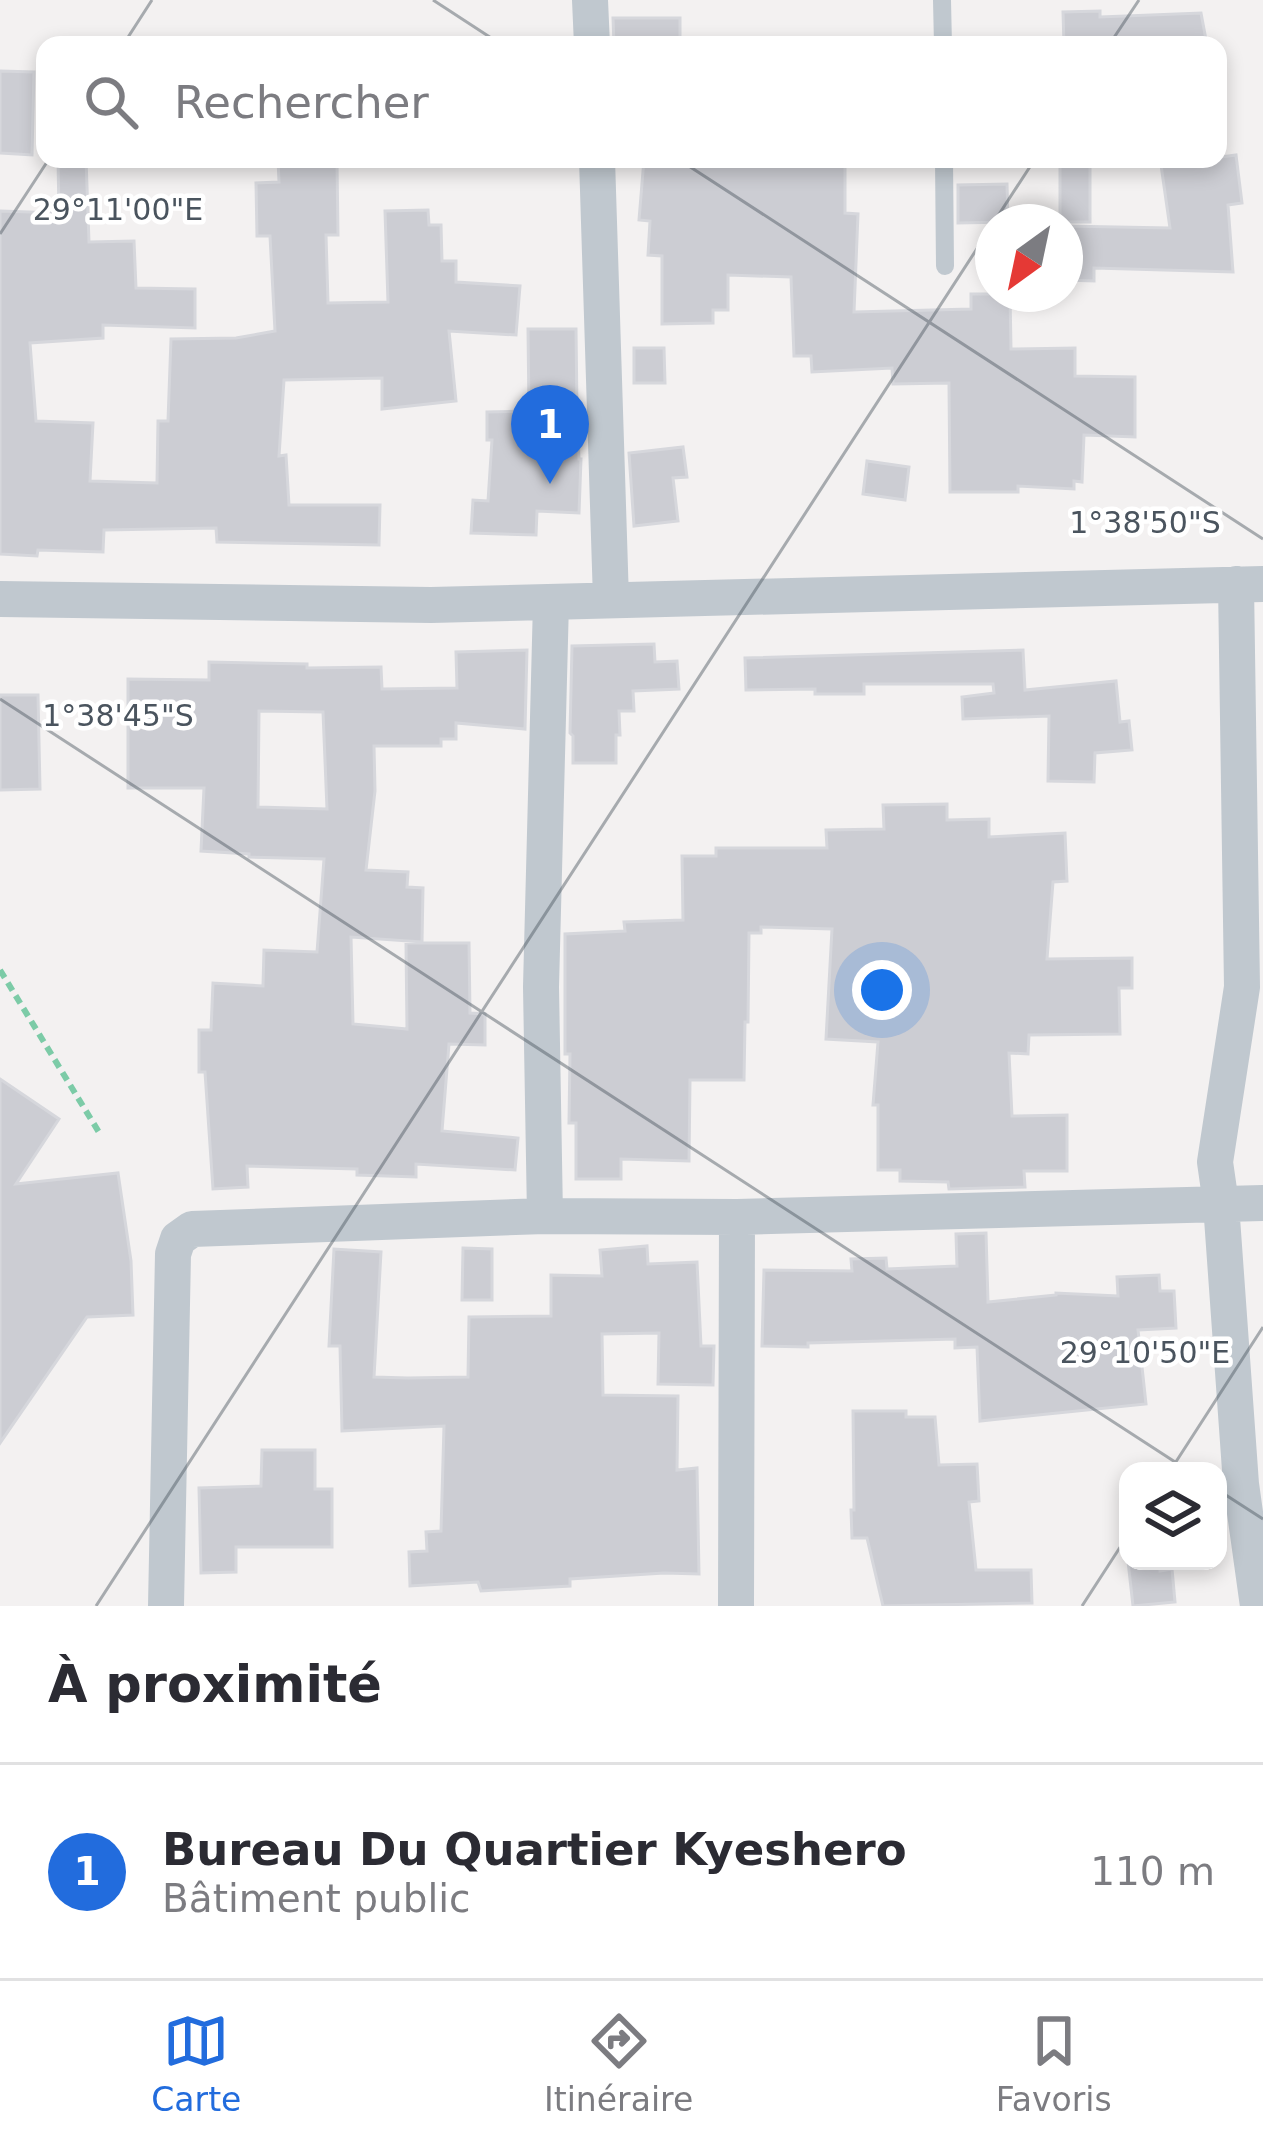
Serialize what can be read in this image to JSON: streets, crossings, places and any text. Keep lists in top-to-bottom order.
{
  "north": "bottom left",
  "page": {
    "search": "Rechercher",
    "pins": "1",
    "heading": "À proximité",
    "list": [
      {
        "mark": "1",
        "name": "Bureau Du Quartier Kyeshero",
        "note": "Bâtiment public",
        "value": "110 m"
      }
    ],
    "nav": ["Carte", "Itinéraire", "Favoris"]
  },
  "coordinates": [
    "29°11'00\"E",
    "1°38'50\"S",
    "1°38'45\"S",
    "29°10'50\"E"
  ]
}
